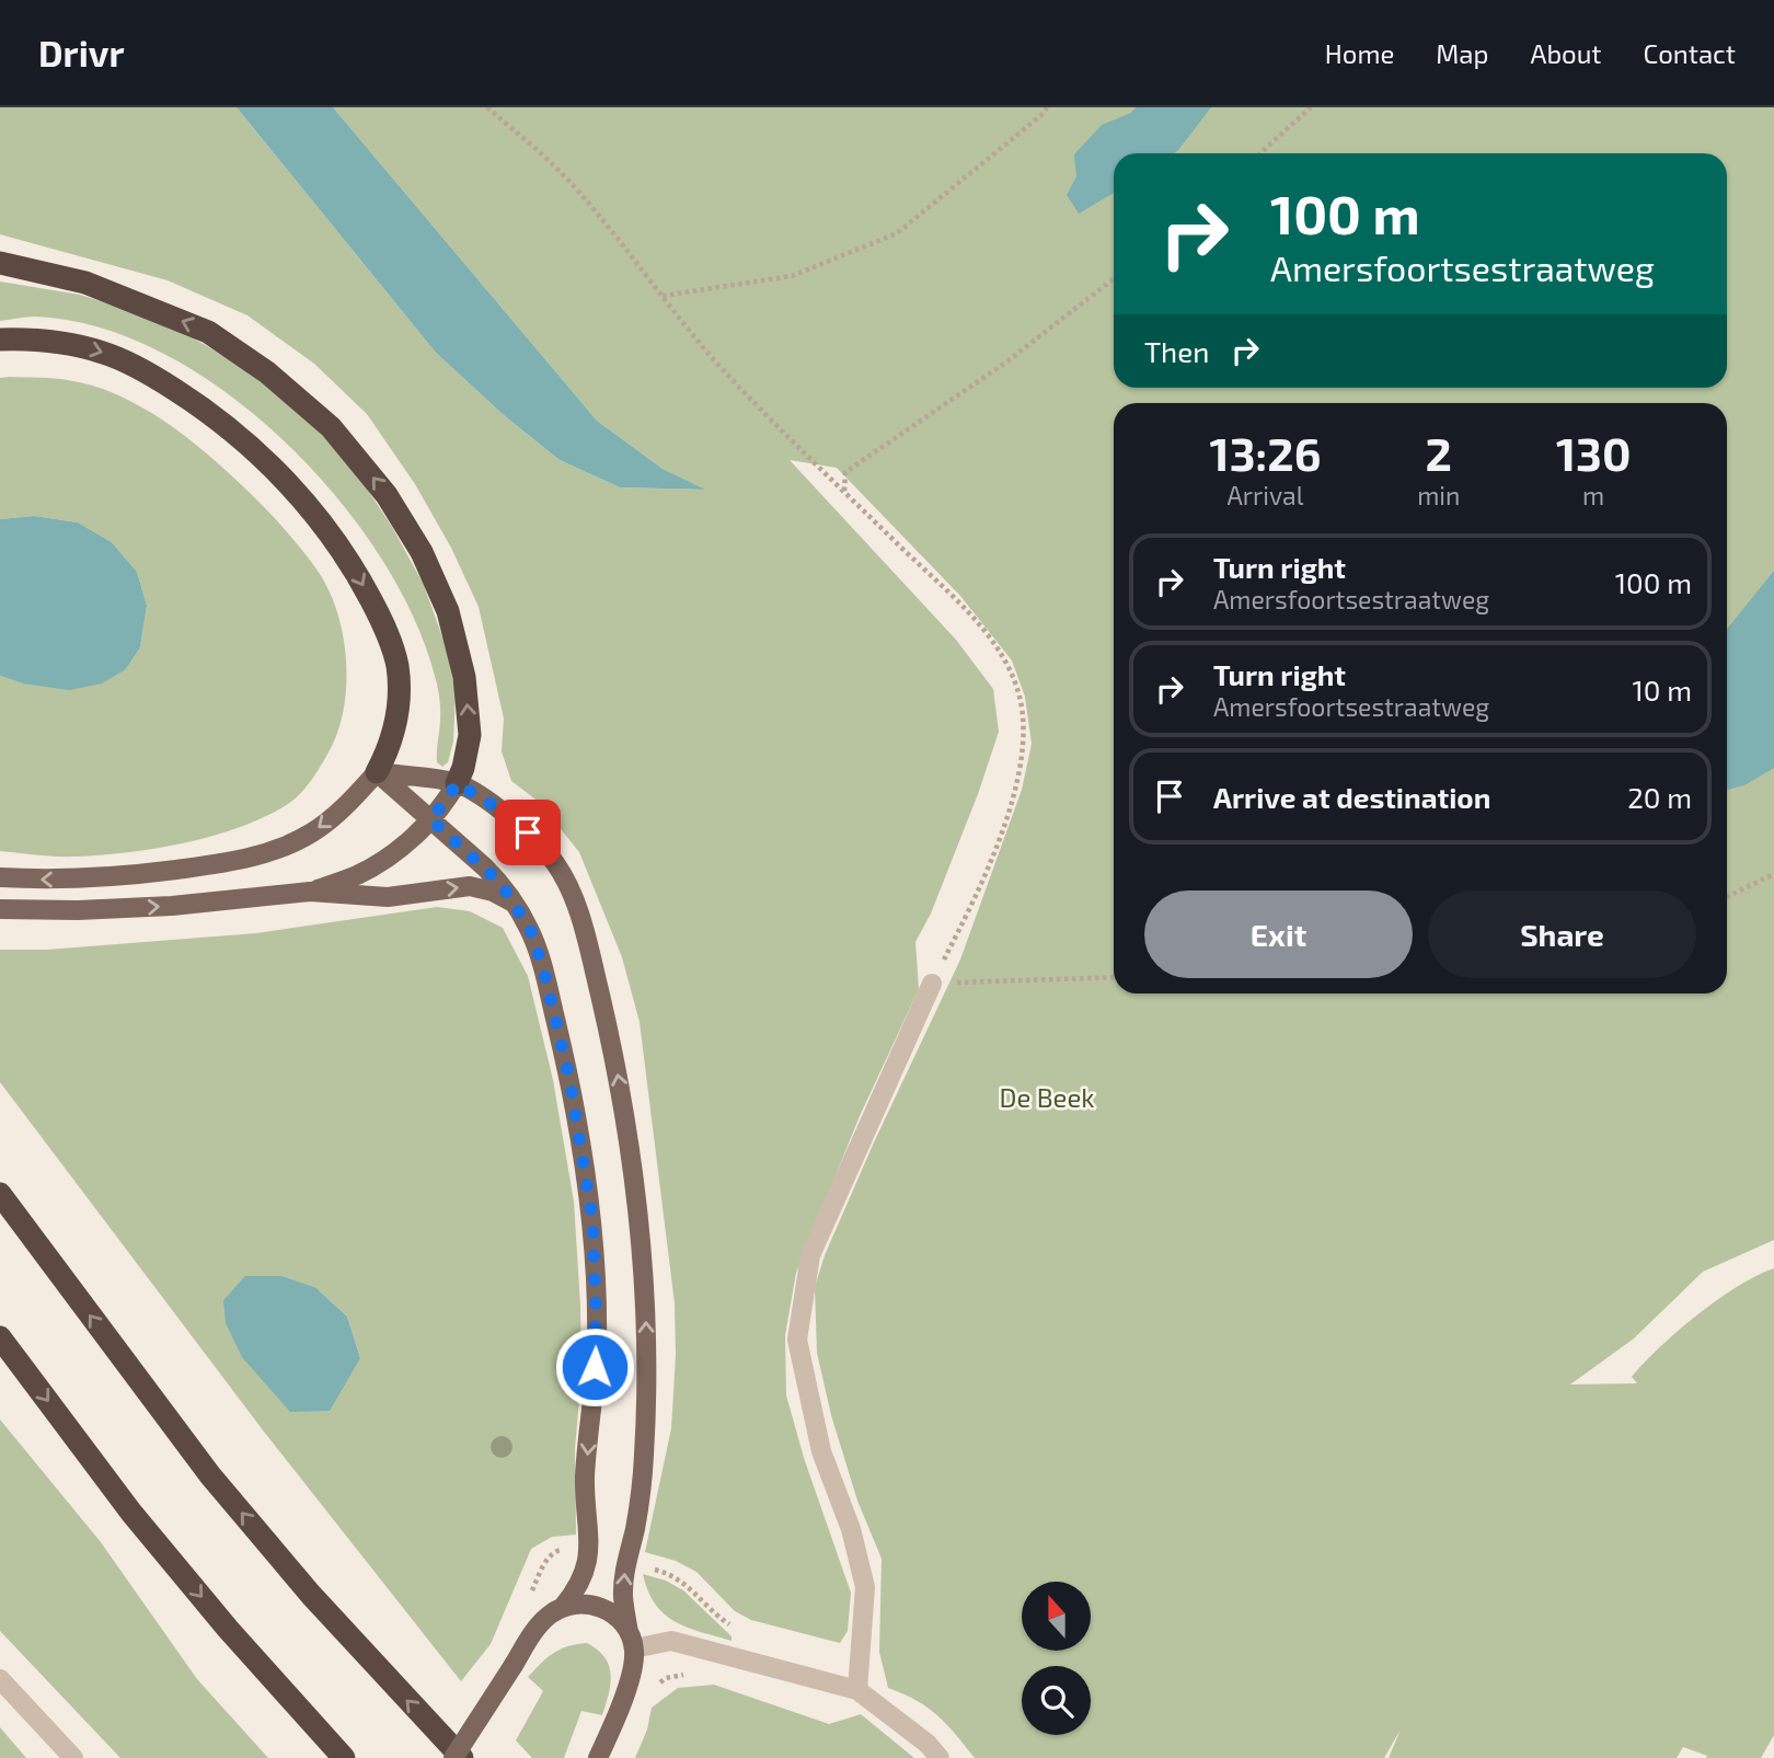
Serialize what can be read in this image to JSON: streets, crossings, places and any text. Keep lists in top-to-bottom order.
{
  "parks": ["De Beek"],
  "north": "top",
  "page": {
    "header": "Drivr",
    "nav": [
      "Home",
      "Map",
      "About",
      "Contact"
    ],
    "turn": ["100 m", "Amersfoortsestraatweg"],
    "then": "Then",
    "eta": [
      "13:26",
      "Arrival",
      "2",
      "min",
      "130",
      "m"
    ],
    "list": [
      {
        "name": "Turn right",
        "note": "Amersfoortsestraatweg",
        "value": "100 m"
      },
      {
        "name": "Turn right",
        "note": "Amersfoortsestraatweg",
        "value": "10 m"
      },
      {
        "name": "Arrive at destination",
        "value": "20 m"
      }
    ],
    "buttons": ["Exit", "Share"]
  }
}
